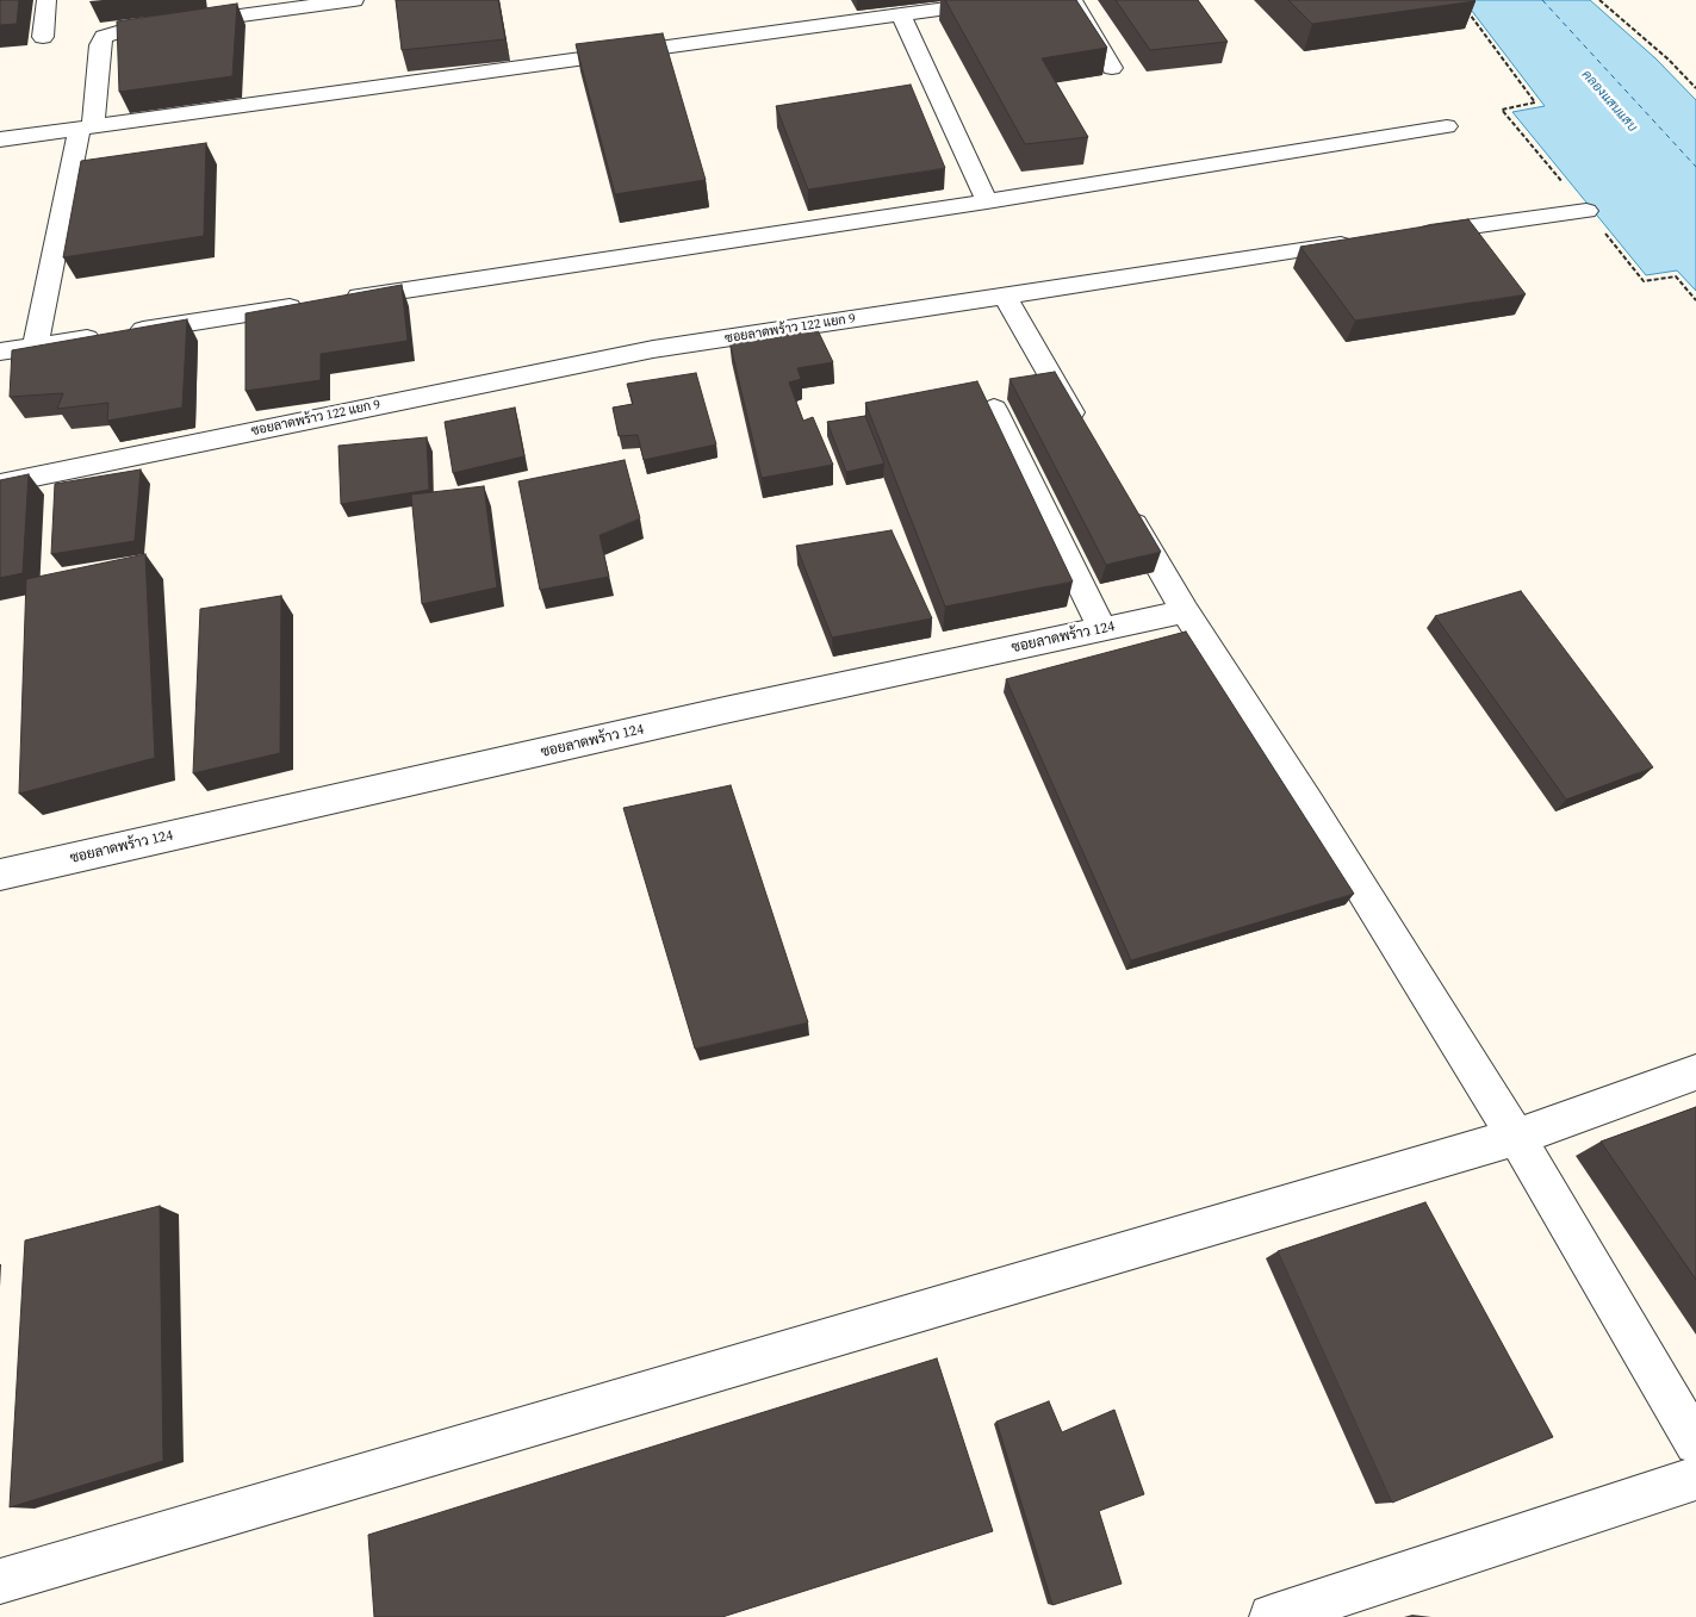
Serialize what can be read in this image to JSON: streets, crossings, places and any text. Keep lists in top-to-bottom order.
{
  "streets": {
    "street": ["ซอยลาดพร้าว 122 แยก 9", "ซอยลาดพร้าว 124"]
  },
  "water": ["คลองแสนแสบ"]
}
